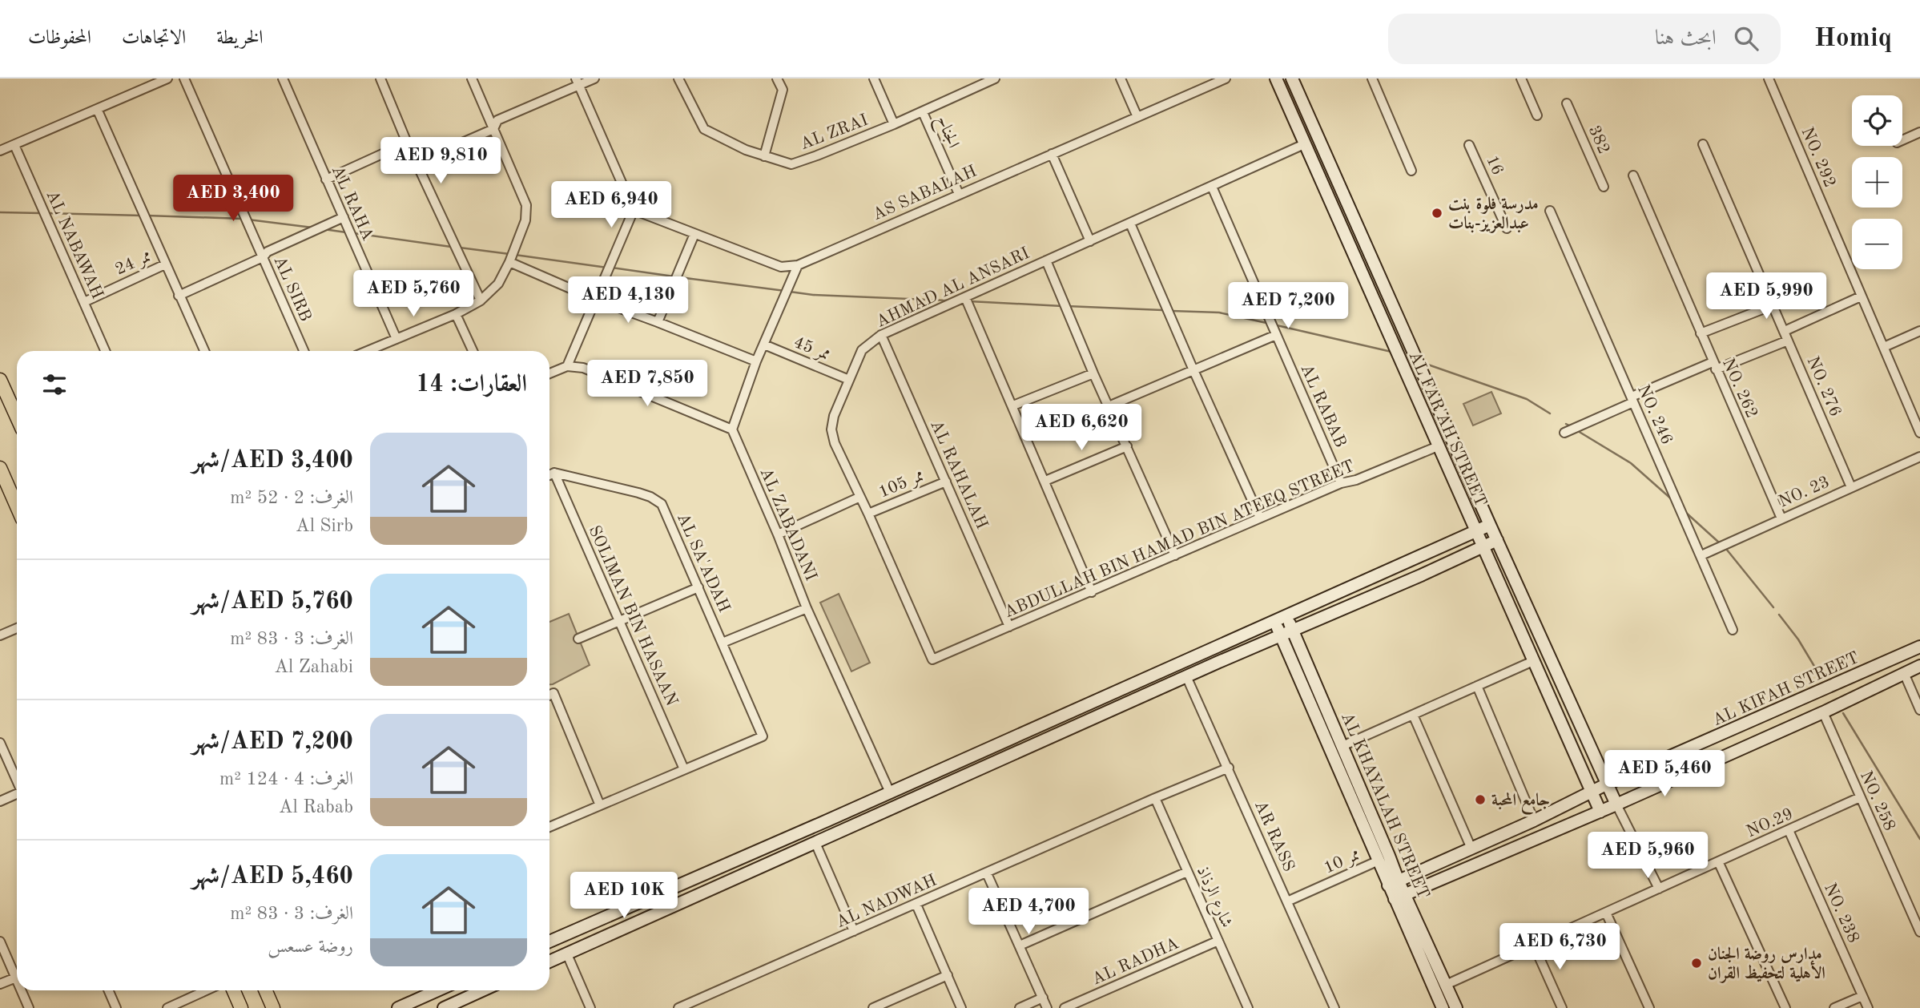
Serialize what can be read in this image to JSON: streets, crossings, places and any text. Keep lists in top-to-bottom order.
{
  "streets": {
    "street": [
      "AL ZRAI",
      "الجناح",
      "382",
      "NO. 292",
      "16",
      "AS SABALAH",
      "AL RAHA",
      "AL NABAWAH",
      "ممر 24",
      "AHMAD AL ANSARI",
      "AL SIRB",
      "ممر 45",
      "NO. 276",
      "NO. 262",
      "AL RABAB",
      "NO. 246",
      "AL FAR'AH STREET",
      "AL RAHALAH",
      "ممر 105",
      "NO. 23",
      "AL ZABADANI",
      "ABDULLAH BIN HAMAD BIN ATEEQ STREET",
      "AL SA'ADAH",
      "SOLIMAN BIN HASAAN",
      "AL KIFAH STREET",
      "NO. 258",
      "AL KHAYALAH STREET",
      "NO.29",
      "AR RASS",
      "ممر 10",
      "شارع الرذاذ",
      "AL NADWAH",
      "NO. 238",
      "AL RADHA"
    ]
  },
  "crossings": [
    ["AL ZRAI", "الجناح"],
    ["الجناح", "AS SABALAH"],
    ["AL NABAWAH", "ممر 24"],
    ["AHMAD AL ANSARI", "ممر 45"],
    ["AHMAD AL ANSARI", "AL RABAB"],
    ["AHMAD AL ANSARI", "AL FAR'AH STREET"],
    ["AHMAD AL ANSARI", "AL RAHALAH"],
    ["AHMAD AL ANSARI", "ممر 105"],
    ["AHMAD AL ANSARI", "ABDULLAH BIN HAMAD BIN ATEEQ STREET"],
    ["NO. 276", "NO. 23"],
    ["NO. 262", "NO. 23"],
    ["AL RABAB", "ABDULLAH BIN HAMAD BIN ATEEQ STREET"],
    ["NO. 246", "NO. 23"],
    ["AL FAR'AH STREET", "ABDULLAH BIN HAMAD BIN ATEEQ STREET"],
    ["AL FAR'AH STREET", "AL KIFAH STREET"],
    ["AL RAHALAH", "ممر 105"],
    ["AL RAHALAH", "ABDULLAH BIN HAMAD BIN ATEEQ STREET"],
    ["AL SA'ADAH", "SOLIMAN BIN HASAAN"],
    ["AL KIFAH STREET", "AL KHAYALAH STREET"],
    ["NO. 258", "NO.29"],
    ["AL KHAYALAH STREET", "NO.29"],
    ["AL KHAYALAH STREET", "ممر 10"],
    ["NO.29", "NO. 238"],
    ["AR RASS", "ممر 10"],
    ["AR RASS", "AL NADWAH"],
    ["شارع الرذاذ", "AL NADWAH"],
    ["شارع الرذاذ", "AL RADHA"]
  ],
  "places": ["مدرسة فلوة بنت عبدالعزيز-بنات", "جامع المحبة", "مدارس روضة الجنان الأهلية لتحفيظ القران"],
  "page": {
    "header": "Homiq",
    "search": "ابحث هنا",
    "nav": ["الخريطة", "الاتجاهات", "المحفوظات"],
    "map_buttons": ["+", "−"],
    "price": [
      "AED 9,810",
      "AED 3,400",
      "AED 6,940",
      "AED 5,760",
      "AED 5,990",
      "AED 4,130",
      "AED 7,200",
      "AED 7,850",
      "AED 6,620",
      "AED 5,460",
      "AED 5,960",
      "AED 10K",
      "AED 4,700",
      "AED 6,730"
    ],
    "heading": "العقارات: 14",
    "list": [
      {
        "name": "AED 3,400/شهر",
        "note": "الغرف: 2 · 52 m² · Al Sirb"
      },
      {
        "name": "AED 5,760/شهر",
        "note": "الغرف: 3 · 83 m² · Al Zahabi"
      },
      {
        "name": "AED 7,200/شهر",
        "note": "الغرف: 4 · 124 m² · Al Rabab"
      },
      {
        "name": "AED 5,460/شهر",
        "note": "الغرف: 3 · 83 m² · روضة عسعس"
      }
    ]
  }
}
